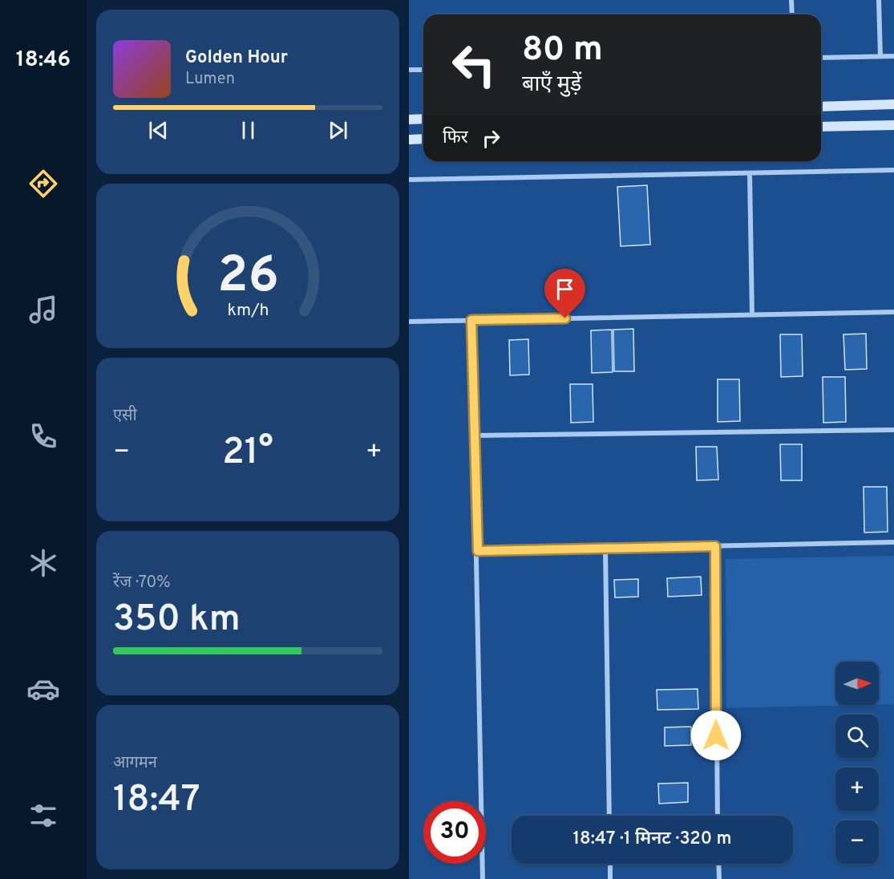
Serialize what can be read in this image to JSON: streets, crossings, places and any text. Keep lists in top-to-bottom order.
{
  "north": "right",
  "page": {
    "tabs": "18:46",
    "turn": ["80 m", "बाएँ मुड़ें"],
    "song": ["Golden Hour", "Lumen"],
    "then": "फिर",
    "tile": [
      "एसी",
      ["रेंज · 70%", "350 km"],
      ["आगमन", "18:47"]
    ],
    "heat": ["−", "21°", "+"],
    "map_buttons": ["+", "−"],
    "limit": "30",
    "trip": "18:47 · 1 मिनट · 320 m",
    "gauge": ["26", "km/h"]
  }
}
